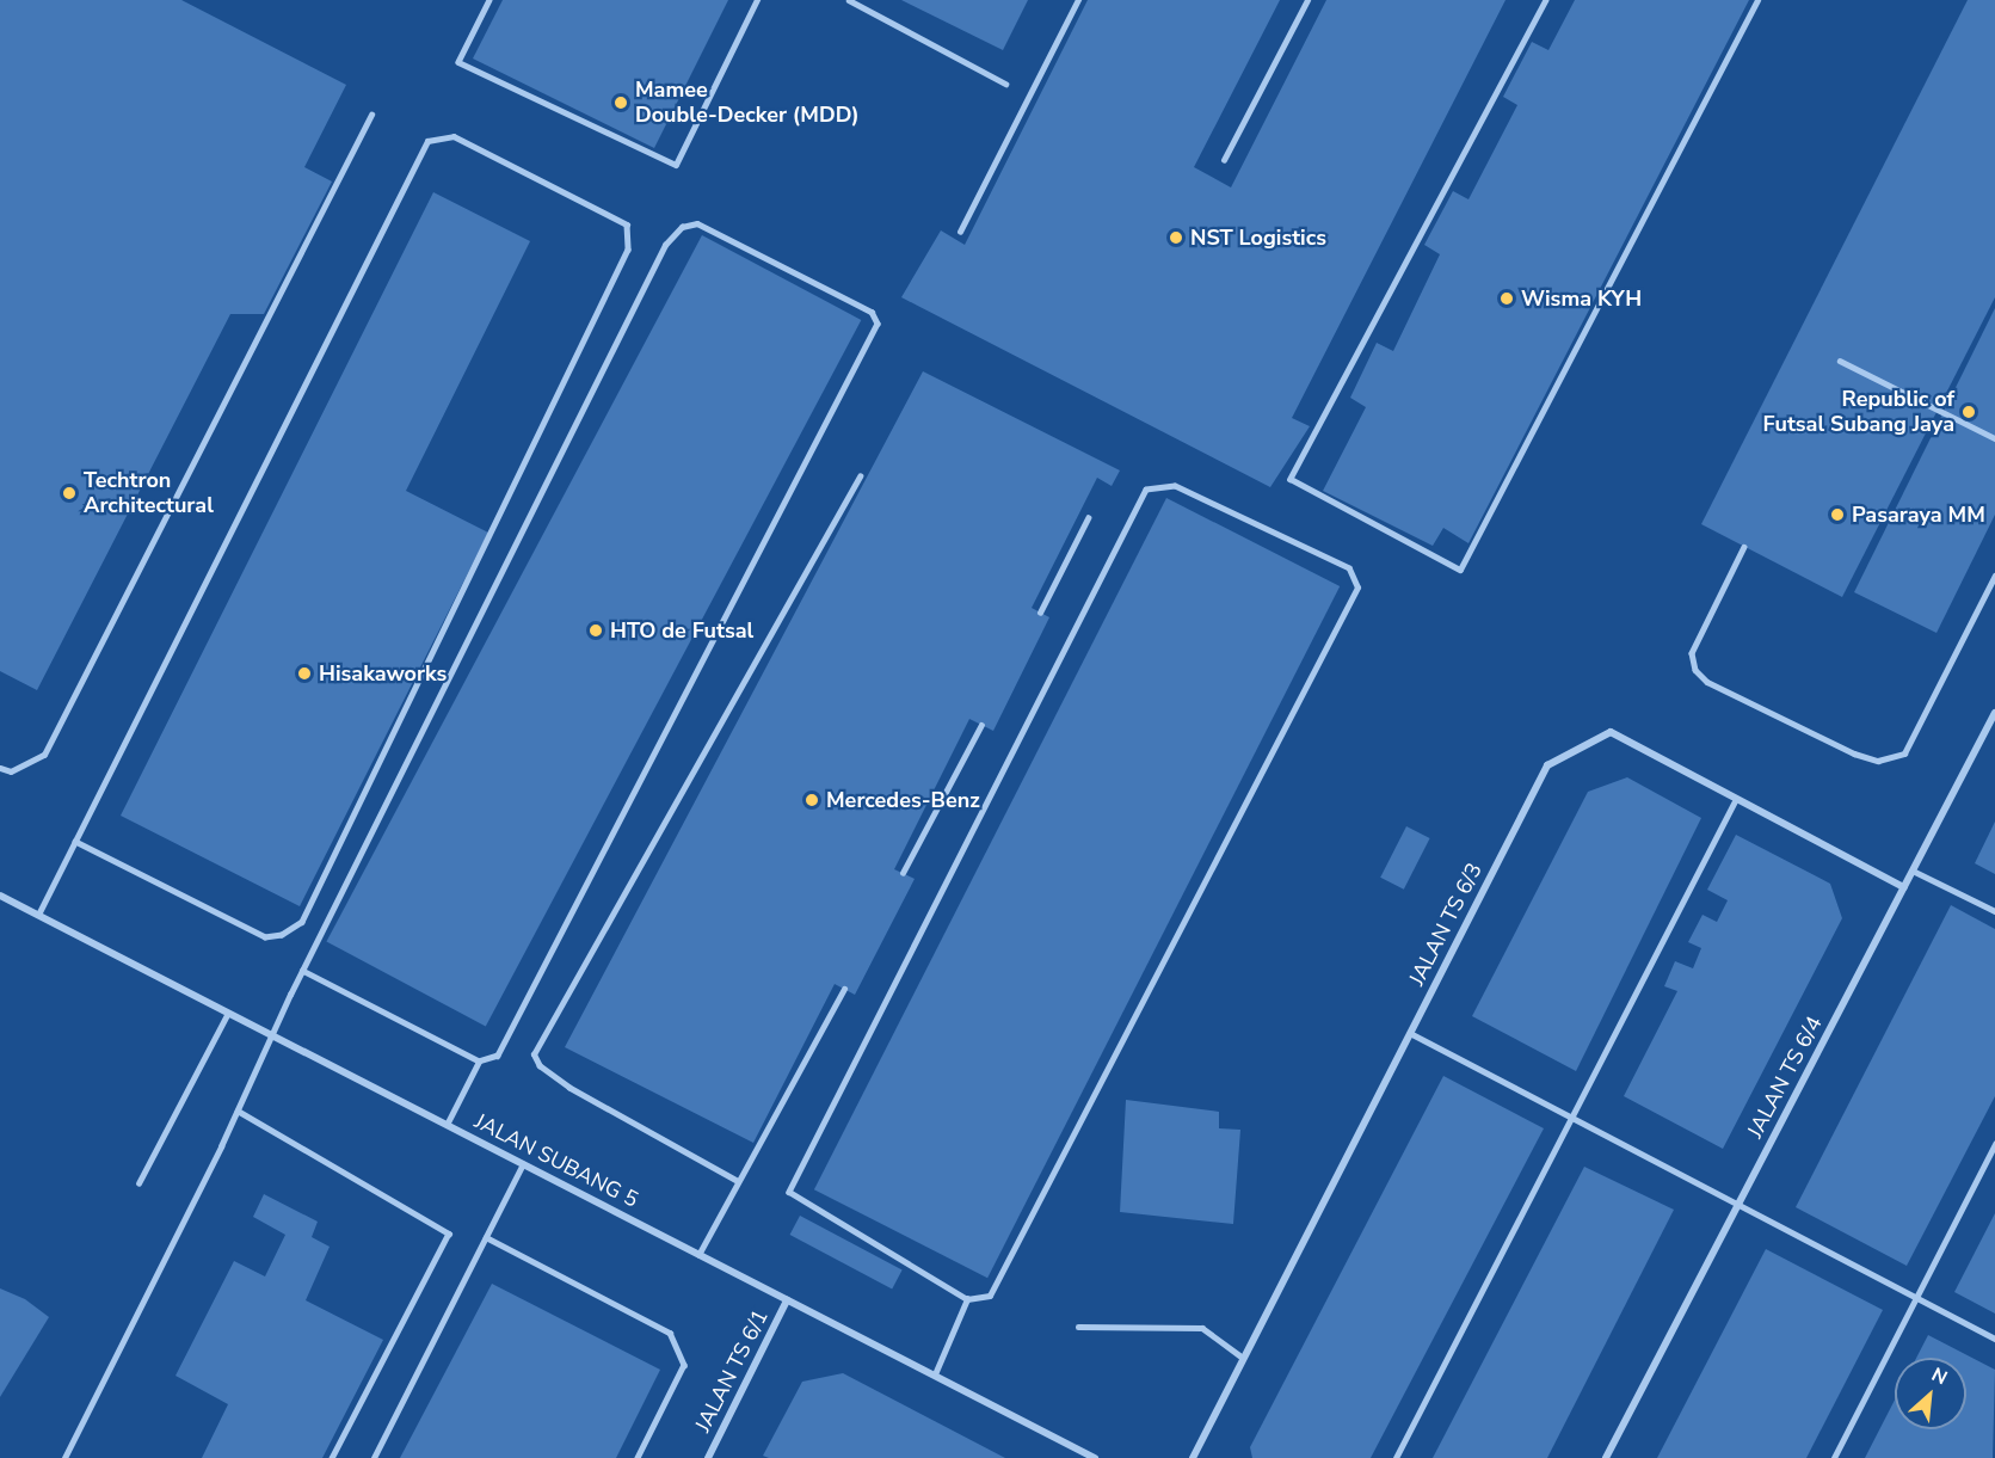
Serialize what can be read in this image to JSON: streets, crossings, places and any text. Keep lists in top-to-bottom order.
{
  "streets": {
    "street": [
      "JALAN TS 6/3",
      "JALAN TS 6/4",
      "JALAN SUBANG 5",
      "JALAN TS 6/1"
    ]
  },
  "crossings": [
    ["JALAN TS 6/3", "JALAN TS 6/4"],
    ["JALAN SUBANG 5", "JALAN TS 6/1"]
  ],
  "places": [
    "Mamee Double-Decker (MDD)",
    "NST Logistics",
    "Wisma KYH",
    "Republic of Futsal Subang Jaya",
    "Techtron Architectural",
    "Pasaraya MM",
    "HTO de Futsal",
    "Hisakaworks",
    "Mercedes-Benz"
  ],
  "north": "top right"
}
